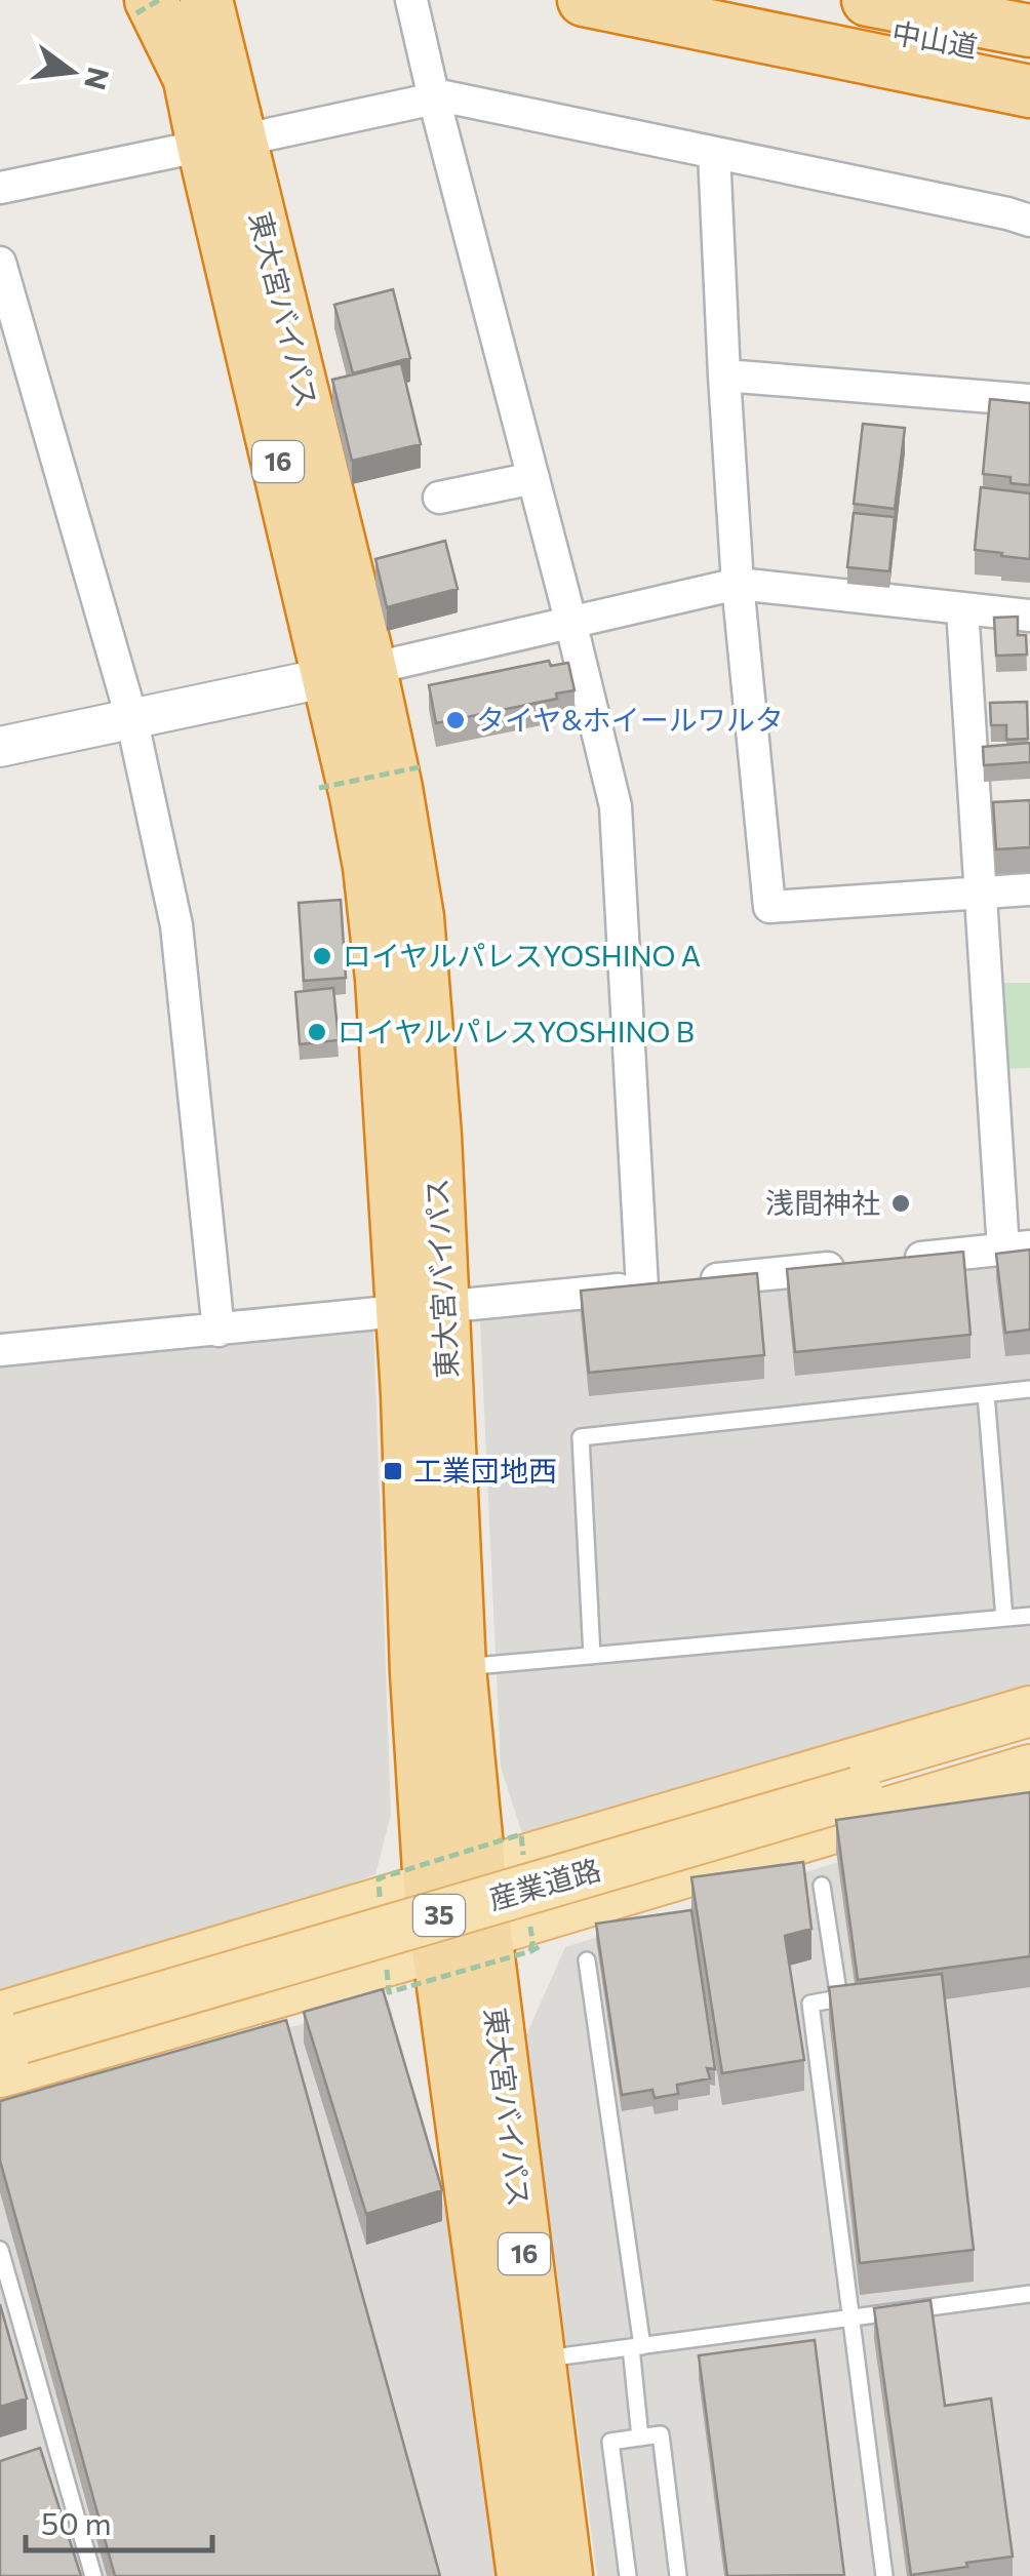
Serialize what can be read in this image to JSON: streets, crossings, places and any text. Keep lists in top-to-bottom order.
{
  "streets": {
    "highway": ["中山道", "東大宮バイパス", "16"],
    "main road": ["産業道路", "35"]
  },
  "crossings": [
    ["東大宮バイパス", "35"],
    ["産業道路", "35"]
  ],
  "places": {
    "other": [
      "タイヤ&ホイールワルタ",
      "ロイヤルパレスYOSHINO A",
      "ロイヤルパレスYOSHINO B",
      "浅間神社"
    ],
    "transit": ["工業団地西"]
  },
  "scale_bar": "50 m",
  "north": "right"
}
